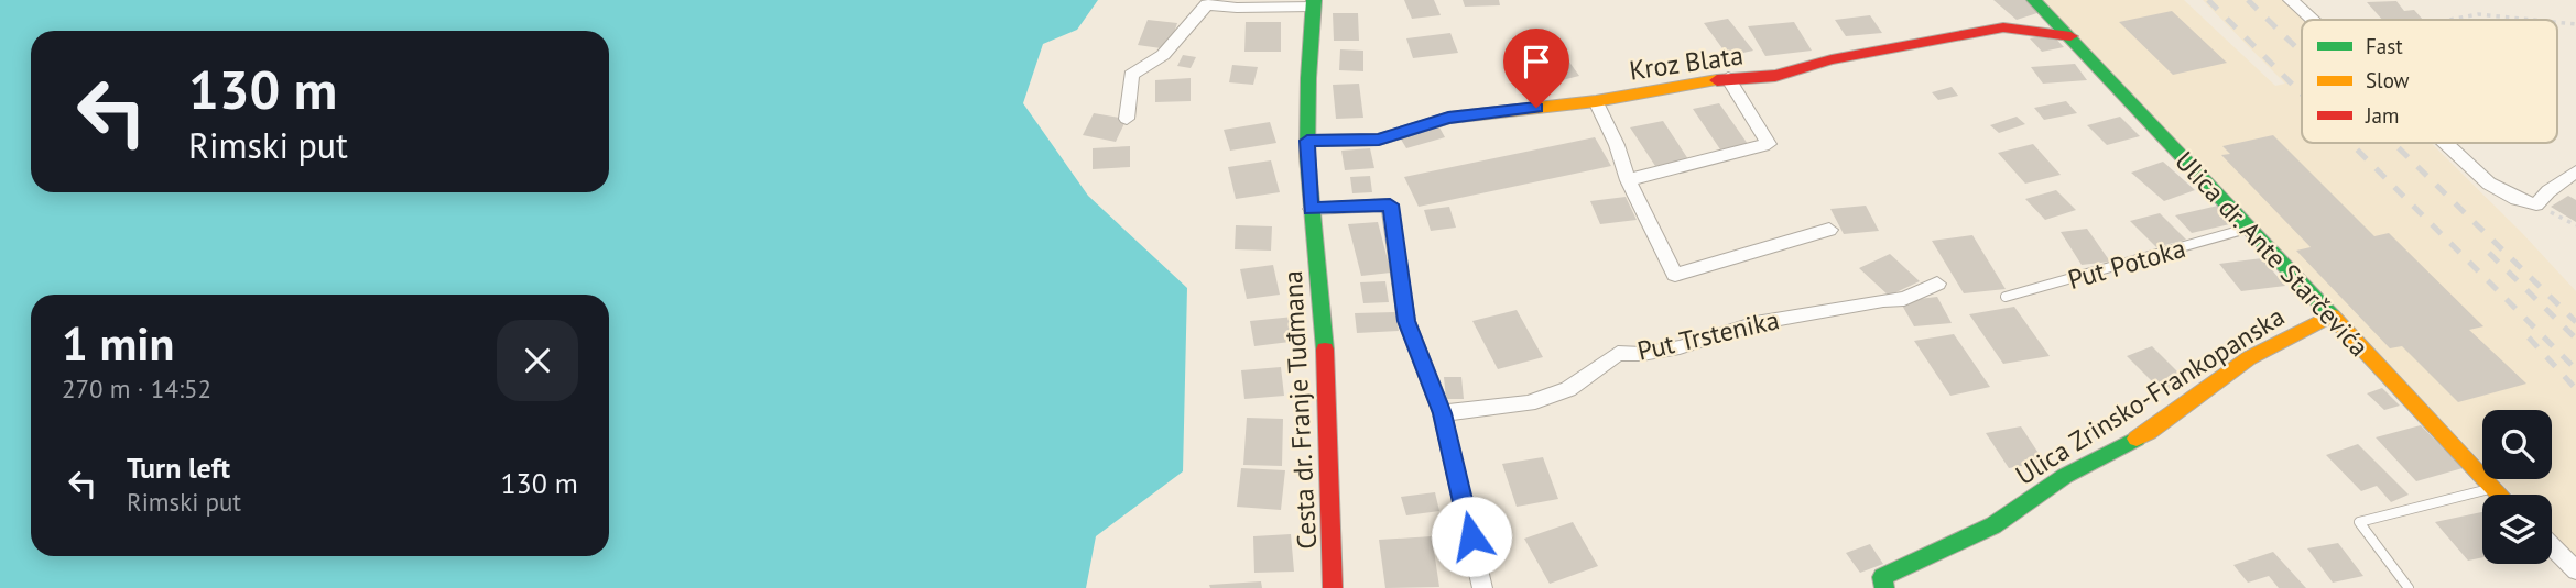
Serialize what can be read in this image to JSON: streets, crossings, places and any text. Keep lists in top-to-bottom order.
{
  "streets": {
    "street": [
      "Kroz Blata",
      "Ulica dr. Ante Starčevića",
      "Put Trstenika",
      "Ulica Zrinsko-Frankopanska",
      "Cesta dr. Franje Tuđmana"
    ],
    "lane": ["Put Potoka"]
  },
  "crossings": [
    ["Kroz Blata", "Ulica dr. Ante Starčevića"],
    ["Kroz Blata", "Cesta dr. Franje Tuđmana"],
    ["Ulica dr. Ante Starčevića", "Put Potoka"],
    ["Ulica dr. Ante Starčevića", "Ulica Zrinsko-Frankopanska"]
  ],
  "legend": ["Fast", "Slow", "Jam"],
  "page": {
    "turn": ["130 m", "Rimski put"],
    "heading": ["1 min", "270 m · 14:52"],
    "list": [
      {
        "name": "Turn left",
        "note": "Rimski put",
        "value": "130 m"
      }
    ]
  }
}
